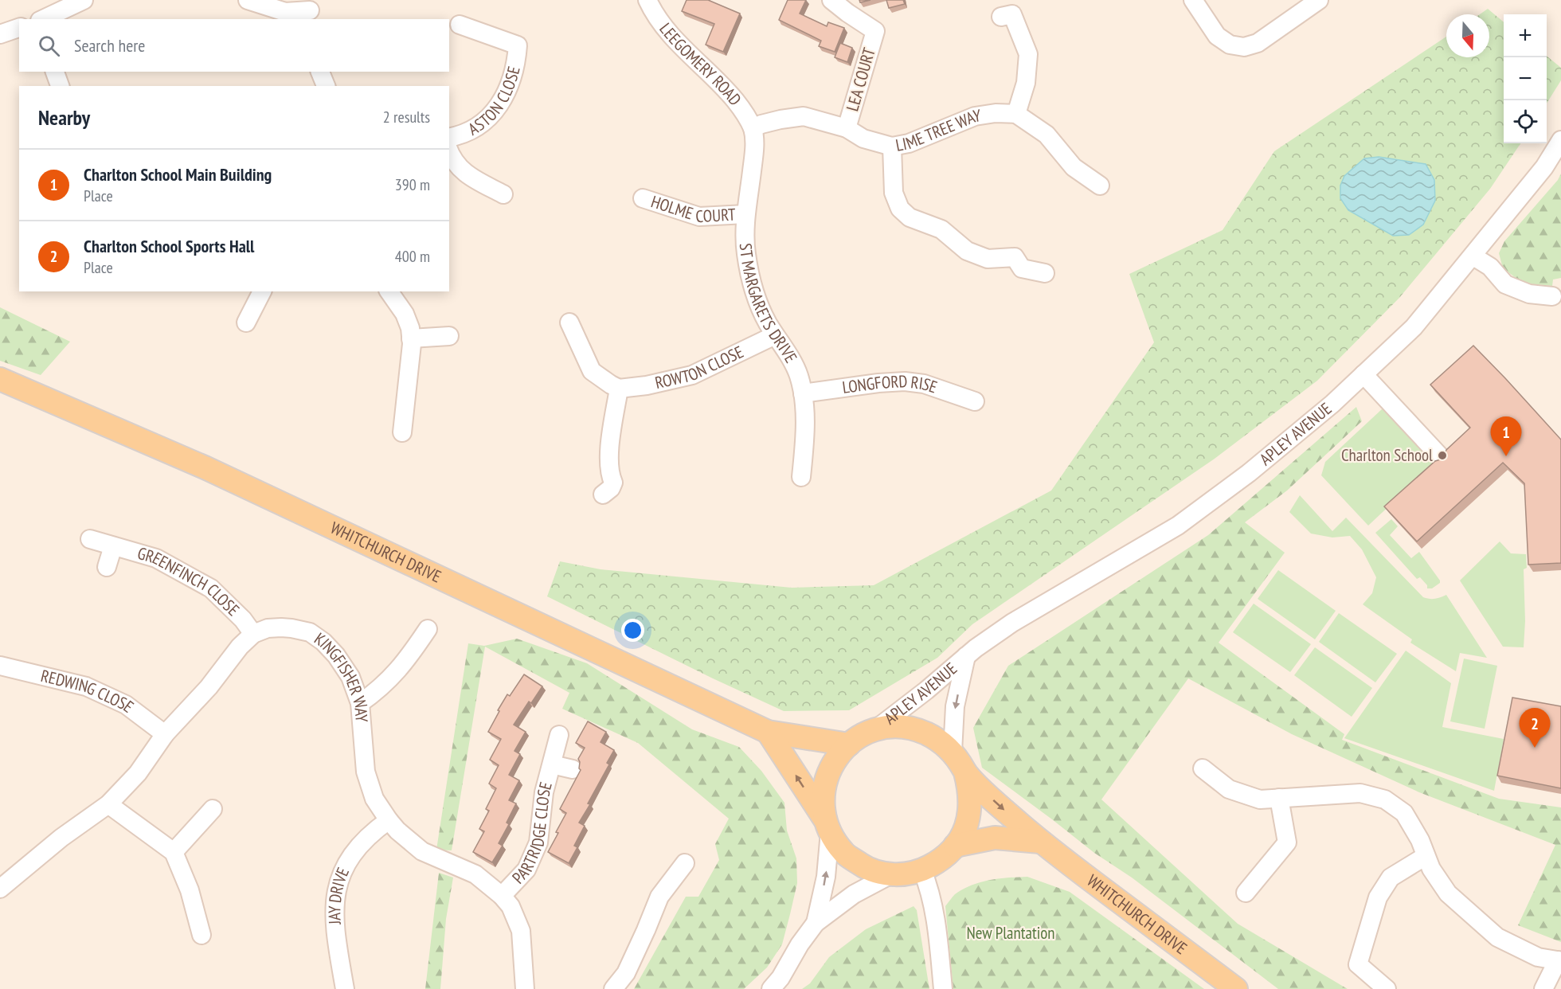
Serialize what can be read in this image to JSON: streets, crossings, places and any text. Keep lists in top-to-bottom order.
{
  "streets": {
    "main road": ["WHITCHURCH DRIVE"],
    "street": [
      "LEEGOMERY ROAD",
      "LEA COURT",
      "ASTON CLOSE",
      "LIME TREE WAY",
      "HOLME COURT",
      "ST MARGARETS DRIVE",
      "ROWTON CLOSE",
      "LONGFORD RISE",
      "APLEY AVENUE",
      "GREENFINCH CLOSE",
      "KINGFISHER WAY",
      "REDWING CLOSE",
      "PARTRIDGE CLOSE",
      "JAY DRIVE"
    ]
  },
  "crossings": [
    ["LEEGOMERY ROAD", "LIME TREE WAY"],
    ["LEEGOMERY ROAD", "ST MARGARETS DRIVE"],
    ["LEA COURT", "LIME TREE WAY"],
    ["LIME TREE WAY", "ST MARGARETS DRIVE"],
    ["HOLME COURT", "ST MARGARETS DRIVE"],
    ["ST MARGARETS DRIVE", "ROWTON CLOSE"],
    ["ST MARGARETS DRIVE", "LONGFORD RISE"],
    ["APLEY AVENUE", "WHITCHURCH DRIVE"],
    ["GREENFINCH CLOSE", "KINGFISHER WAY"],
    ["KINGFISHER WAY", "PARTRIDGE CLOSE"],
    ["KINGFISHER WAY", "JAY DRIVE"]
  ],
  "parks": ["New Plantation"],
  "places": ["Charlton School"],
  "north": "bottom",
  "page": {
    "map_buttons": ["+", "−"],
    "search": "Search here",
    "heading": ["Nearby", "2 results"],
    "list": [
      {
        "mark": "1",
        "name": "Charlton School Main Building",
        "note": "Place",
        "value": "390 m"
      },
      {
        "mark": "2",
        "name": "Charlton School Sports Hall",
        "note": "Place",
        "value": "400 m"
      }
    ],
    "pins": ["1", "2"]
  }
}
